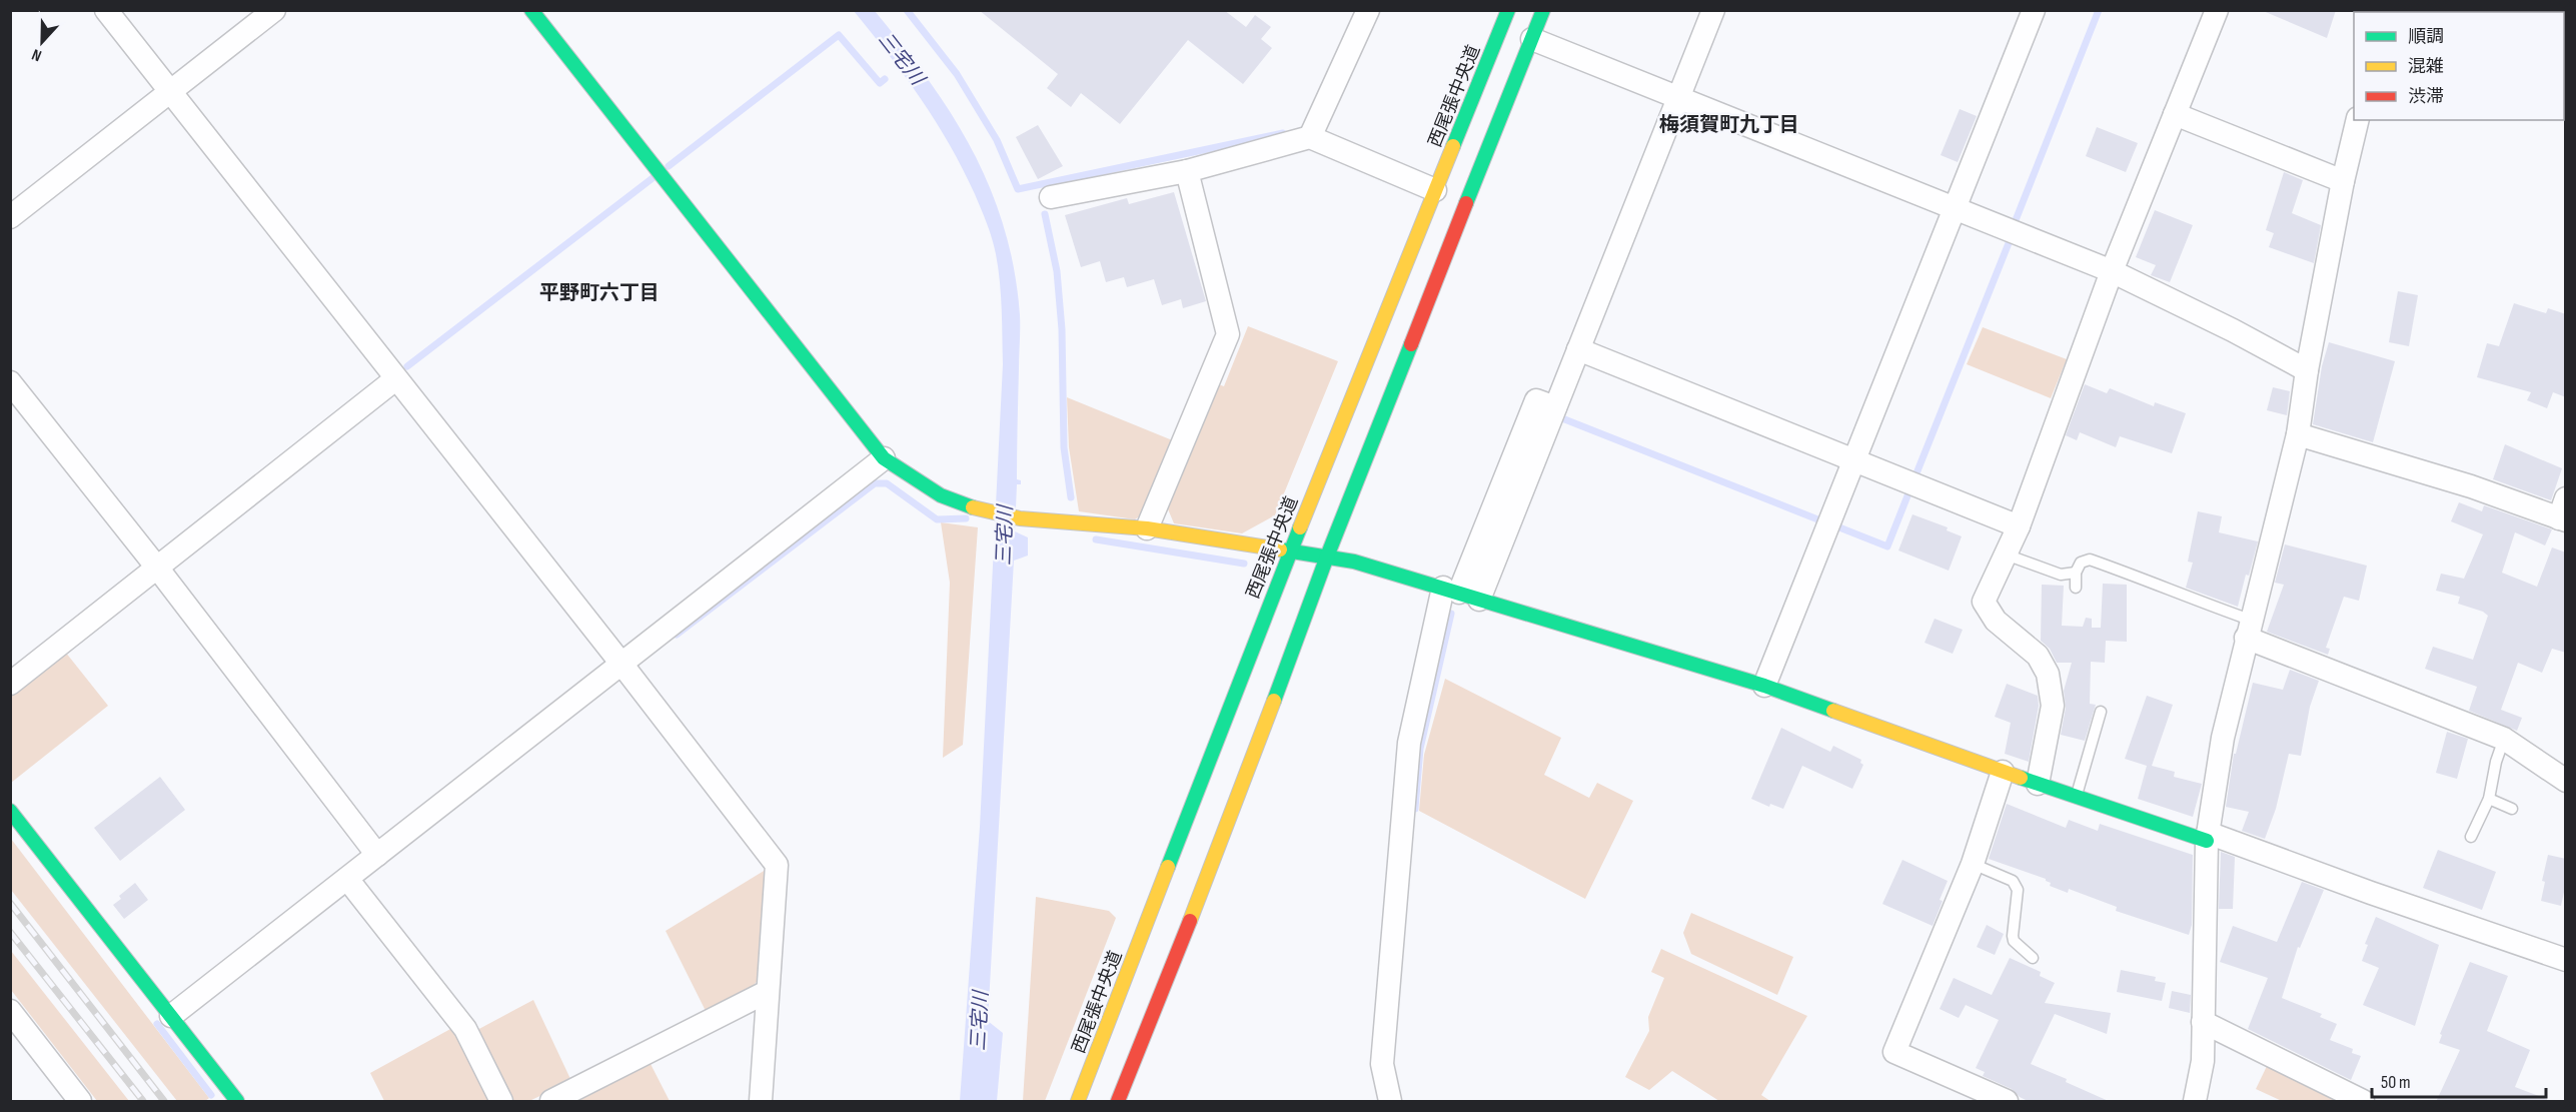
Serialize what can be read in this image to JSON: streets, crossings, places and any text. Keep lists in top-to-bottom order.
{
  "streets": {
    "main road": ["西尾張中央道"]
  },
  "districts": ["梅須賀町九丁目", "平野町六丁目"],
  "water": ["三宅川"],
  "legend": ["順調", "混雑", "渋滞"],
  "scale_bar": "50 m",
  "north": "bottom"
}
